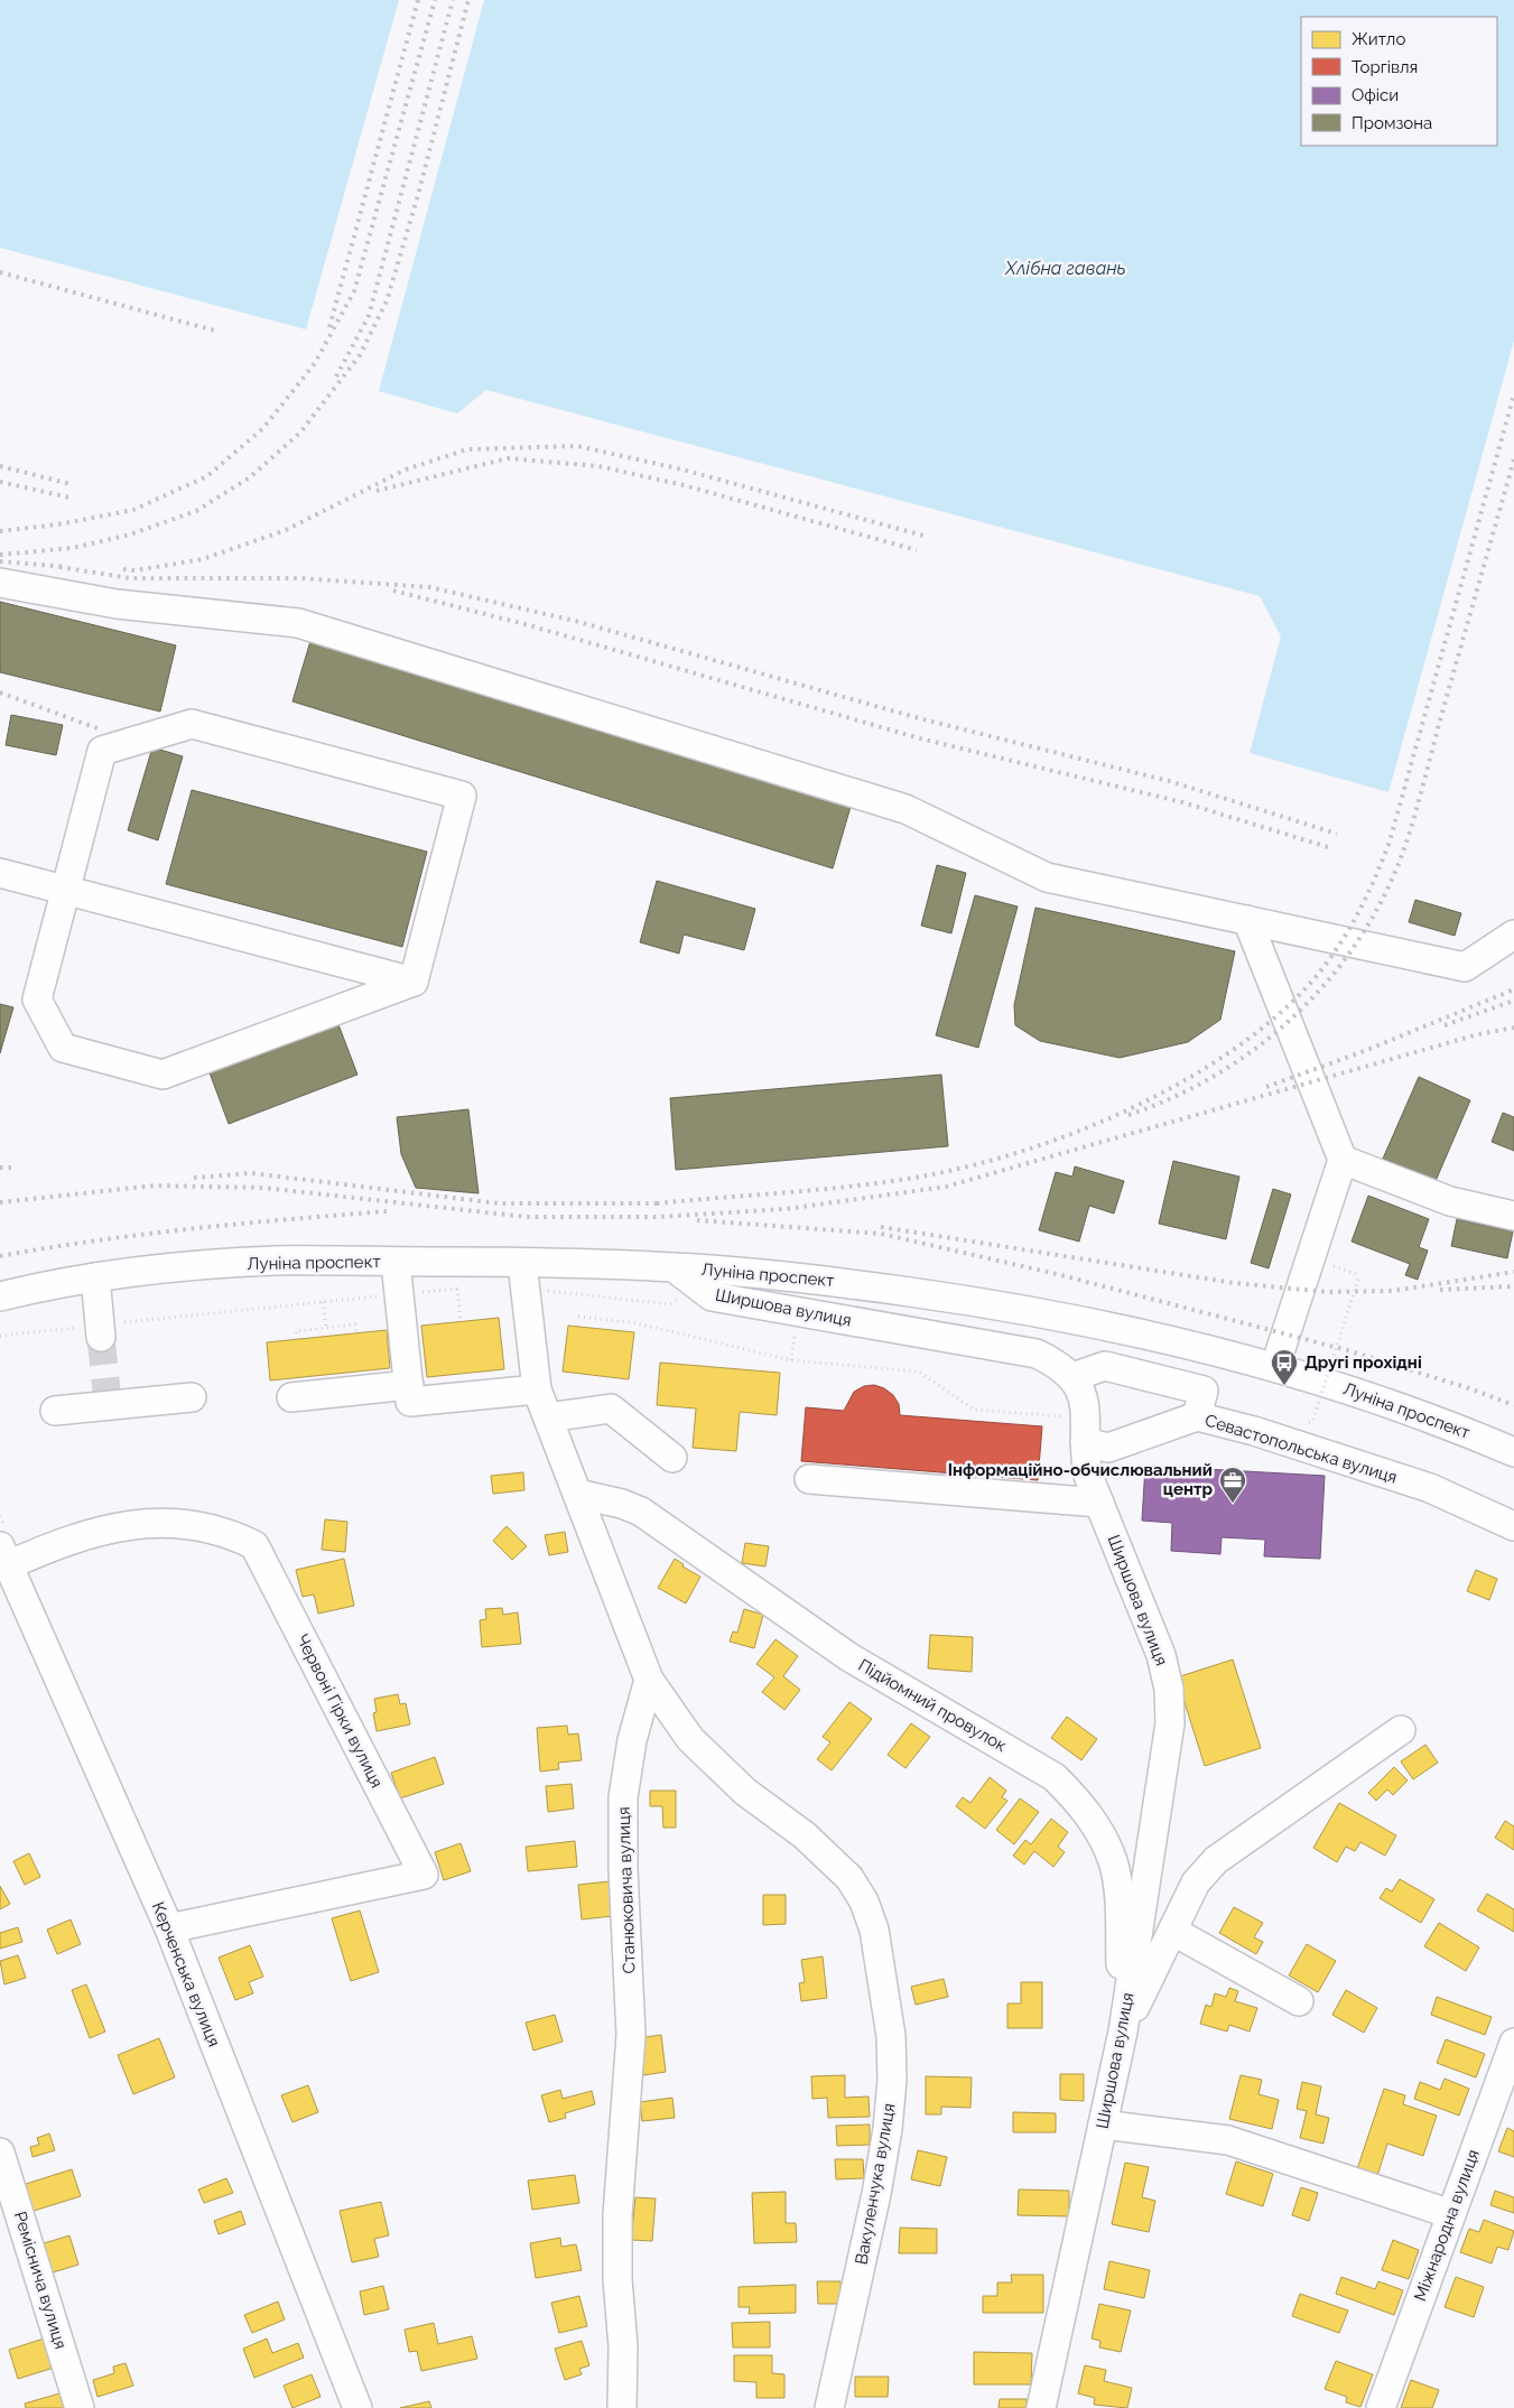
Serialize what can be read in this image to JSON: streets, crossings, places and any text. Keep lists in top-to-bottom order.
{
  "streets": {
    "street": [
      "Луніна проспект",
      "Ширшова вулиця",
      "Севастопольська вулиця",
      "Підйомний провулок",
      "Червоні Гірки вулиця",
      "Станюковича вулиця",
      "Керченська вулиця",
      "Вакуленчука вулиця",
      "Міжнародна вулиця",
      "Реміснича вулиця"
    ]
  },
  "crossings": [
    ["Луніна проспект", "Ширшова вулиця"],
    ["Ширшова вулиця", "Севастопольська вулиця"],
    ["Ширшова вулиця", "Підйомний провулок"],
    ["Червоні Гірки вулиця", "Керченська вулиця"],
    ["Станюковича вулиця", "Вакуленчука вулиця"]
  ],
  "water": ["Хлібна гавань"],
  "places": {
    "bus stop": ["Другі прохідні"],
    "office": ["Інформаційно-обчислювальний центр"]
  },
  "legend": [
    "Житло",
    "Торгівля",
    "Офіси",
    "Промзона"
  ]
}
